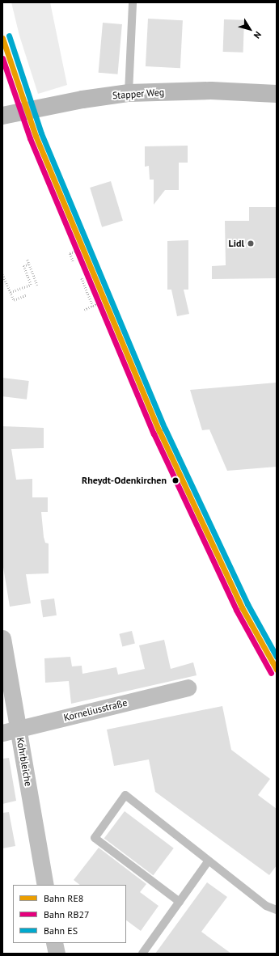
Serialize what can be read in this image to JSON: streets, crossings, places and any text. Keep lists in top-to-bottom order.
{
  "streets": {
    "main road": ["Stapper Weg"],
    "street": ["Korneliusstraße", "Kohrbleiche"]
  },
  "crossings": [
    ["Korneliusstraße", "Kohrbleiche"]
  ],
  "places": ["Lidl", "Rheydt-Odenkirchen"],
  "lines": ["rail line ES", "rail line RE8", "rail line RB27"],
  "legend": ["Bahn RE8", "Bahn RB27", "Bahn ES"],
  "north": "bottom right"
}
